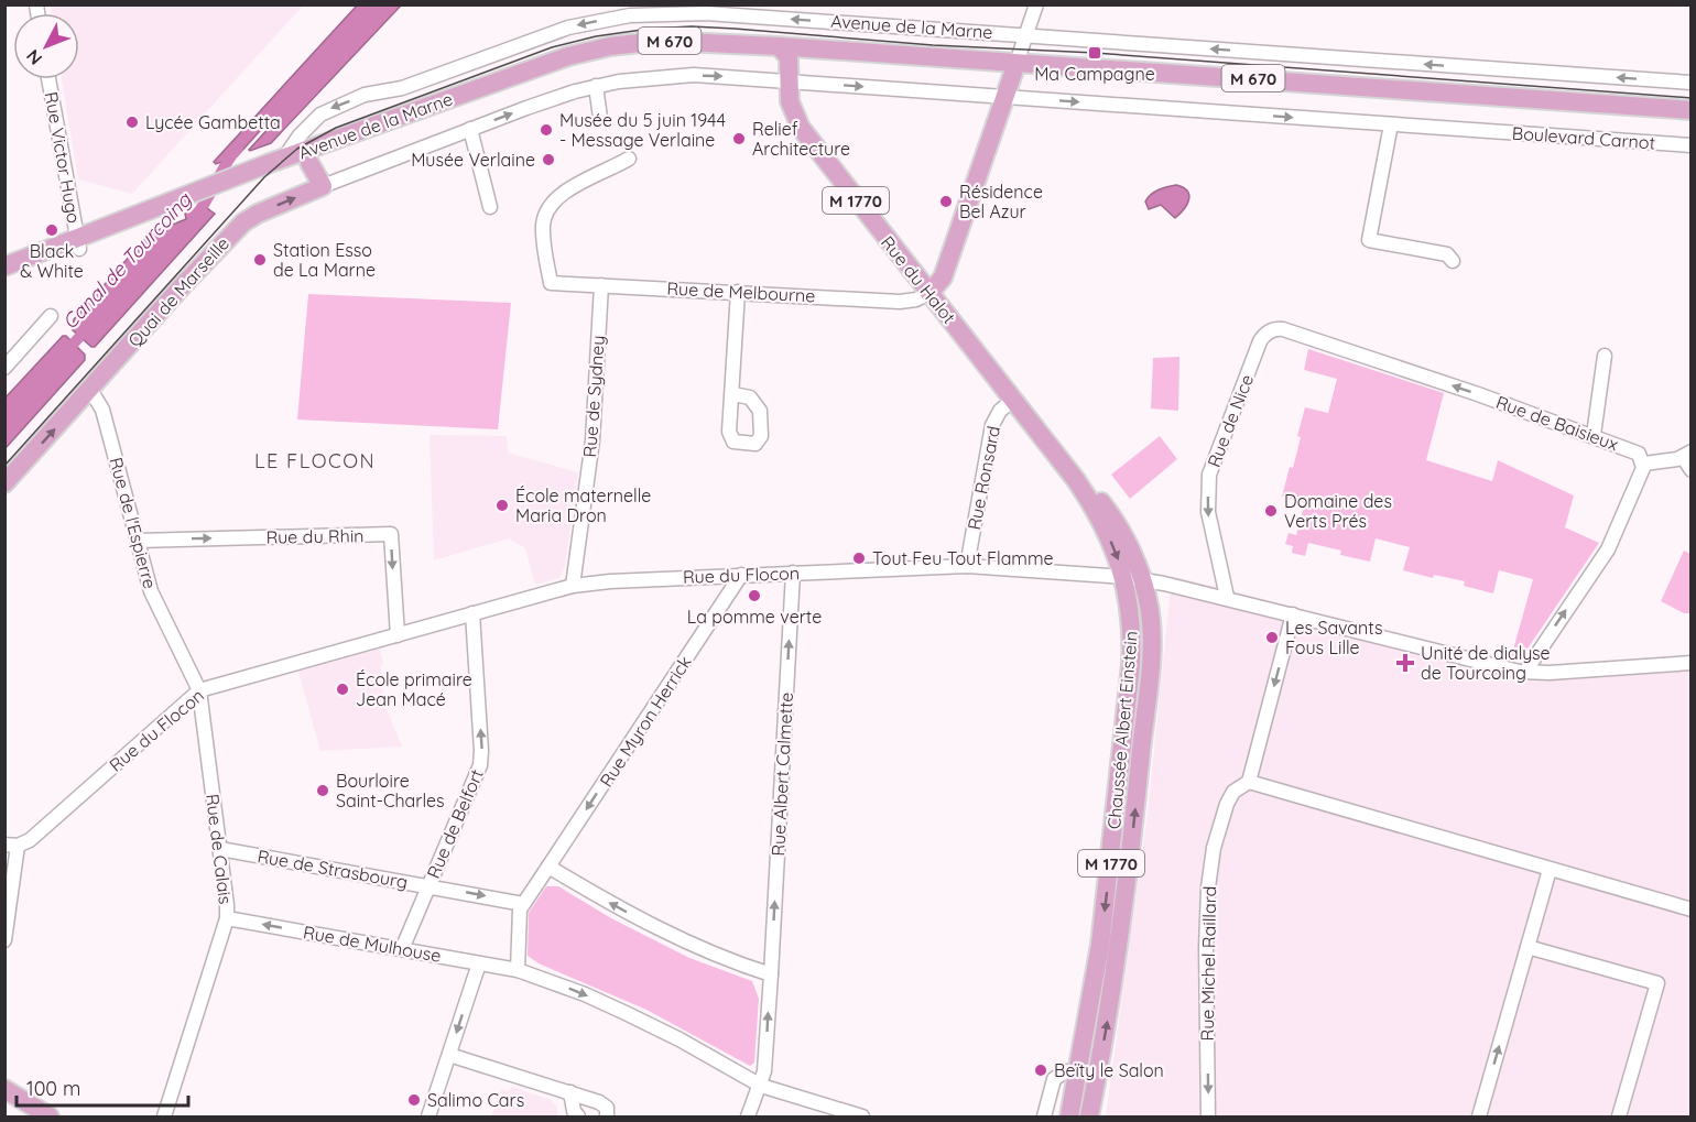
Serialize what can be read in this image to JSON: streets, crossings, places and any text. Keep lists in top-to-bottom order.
{
  "streets": {
    "main road": [
      "Avenue de la Marne",
      "M 670",
      "Boulevard Carnot",
      "M 1770",
      "Rue du Halot",
      "Quai de Marseille",
      "Chaussée Albert Einstein"
    ],
    "street": [
      "Rue Victor Hugo",
      "Rue de Melbourne",
      "Rue de Sydney",
      "Rue de Nice",
      "Rue de Baisieux",
      "Rue Ronsard",
      "Rue de l'Espierre",
      "Rue du Rhin",
      "Rue du Flocon",
      "Rue Myron Herrick",
      "Rue Albert Calmette",
      "Rue de Belfort",
      "Rue de Calais",
      "Rue de Strasbourg",
      "Rue de Mulhouse",
      "Rue Michel Raillard"
    ]
  },
  "crossings": [
    ["Avenue de la Marne", "M 670"],
    ["Avenue de la Marne", "Boulevard Carnot"],
    ["Avenue de la Marne", "Rue Victor Hugo"],
    ["Avenue de la Marne", "Rue du Halot"],
    ["Avenue de la Marne", "Quai de Marseille"],
    ["M 670", "Rue Victor Hugo"],
    ["Rue du Halot", "Rue de Melbourne"],
    ["Rue du Halot", "Rue Ronsard"],
    ["Rue du Halot", "Rue du Flocon"],
    ["Rue du Halot", "Chaussée Albert Einstein"],
    ["Quai de Marseille", "Rue de l'Espierre"],
    ["Rue de Melbourne", "Rue de Sydney"],
    ["Rue de Sydney", "Rue du Flocon"],
    ["Rue de Nice", "Rue de Baisieux"],
    ["Rue de Nice", "Rue du Flocon"],
    ["Rue Ronsard", "Rue du Flocon"],
    ["Rue de l'Espierre", "Rue du Rhin"],
    ["Rue de l'Espierre", "Rue du Flocon"],
    ["Rue de l'Espierre", "Rue de Calais"],
    ["Rue du Rhin", "Rue du Flocon"],
    ["Rue du Flocon", "Rue Myron Herrick"],
    ["Rue du Flocon", "Chaussée Albert Einstein"],
    ["Rue du Flocon", "Rue Albert Calmette"],
    ["Rue du Flocon", "Rue de Belfort"],
    ["Rue du Flocon", "Rue de Calais"],
    ["Rue du Flocon", "Rue Michel Raillard"],
    ["Rue Myron Herrick", "Rue de Strasbourg"],
    ["Rue Albert Calmette", "Rue de Mulhouse"],
    ["Rue de Belfort", "Rue de Strasbourg"],
    ["Rue de Belfort", "Rue de Mulhouse"],
    ["Rue de Calais", "Rue de Strasbourg"],
    ["Rue de Calais", "Rue de Mulhouse"]
  ],
  "one_way": [
    "Rue de Nice",
    "Rue de Baisieux",
    "Rue Myron Herrick",
    "Rue Albert Calmette",
    "Rue de Belfort",
    "Rue Michel Raillard"
  ],
  "districts": ["LE FLOCON"],
  "water": ["Canal de Tourcoing"],
  "places": {
    "transit": ["Ma Campagne"],
    "other": [
      "Lycée Gambetta",
      "Musée du 5 juin 1944 - Message Verlaine",
      "Relief Architecture",
      "Musée Verlaine",
      "Résidence Bel Azur",
      "Black & White",
      "Station Esso de La Marne",
      "École maternelle Maria Dron",
      "Domaine des Verts Prés",
      "Tout Feu Tout Flamme",
      "La pomme verte",
      "Les Savants Fous Lille",
      "École primaire Jean Macé",
      "Bourloire Saint-Charles",
      "Beïty le Salon",
      "Salimo Cars"
    ],
    "health": ["Unité de dialyse de Tourcoing"]
  },
  "scale_bar": "100 m",
  "north": "bottom left"
}
